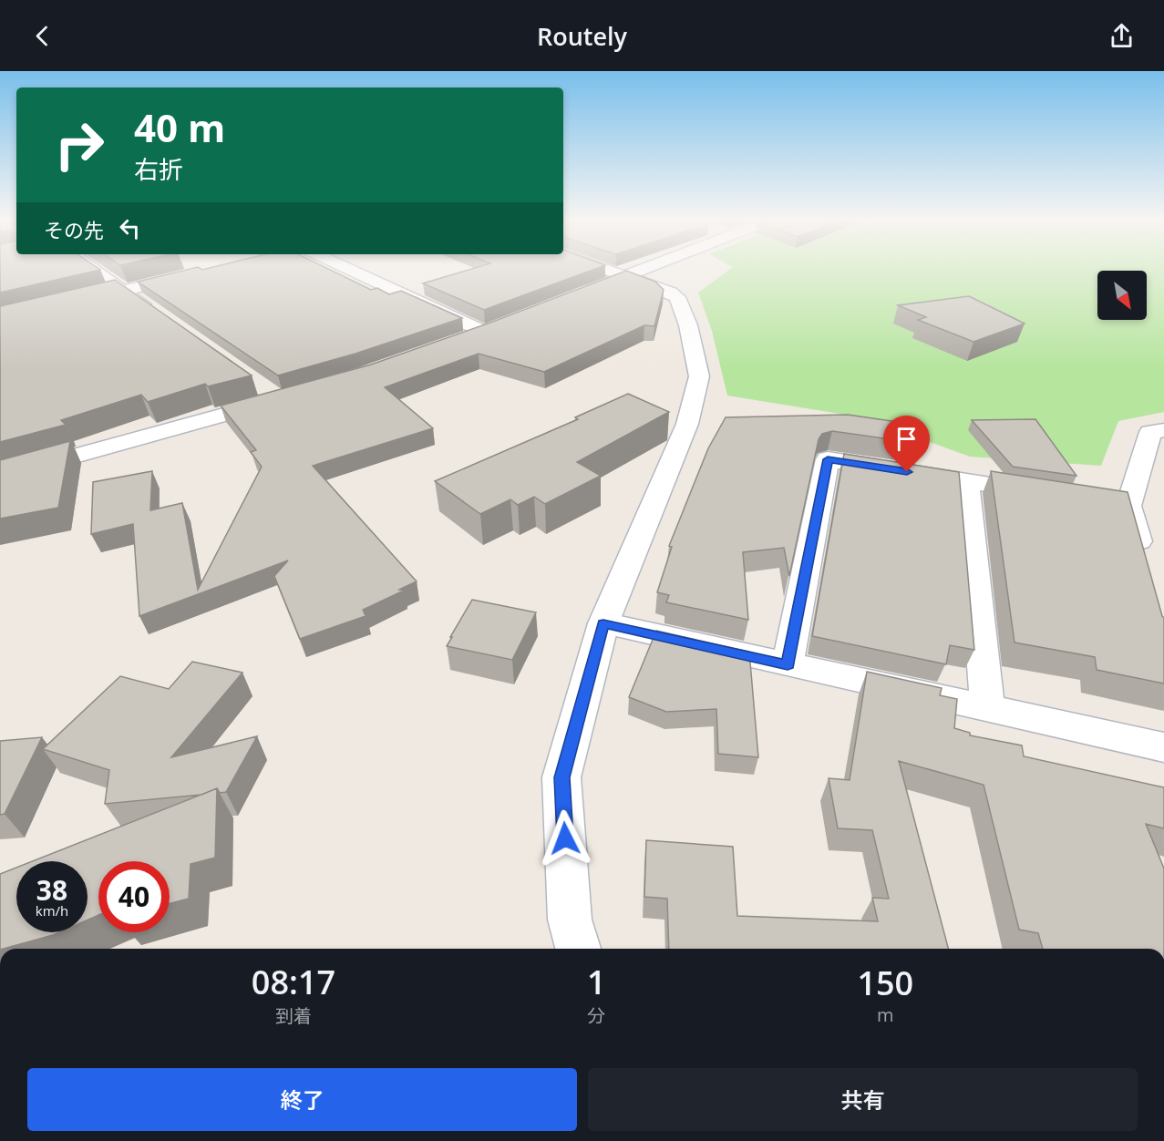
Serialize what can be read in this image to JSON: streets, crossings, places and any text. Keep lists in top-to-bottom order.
{
  "north": "bottom right",
  "page": {
    "header": "Routely",
    "turn": ["40 m", "右折"],
    "then": "その先",
    "speed": "38 km/h",
    "limit": "40",
    "eta": [
      "08:17",
      "到着",
      "1",
      "分",
      "150",
      "m"
    ],
    "buttons": ["終了", "共有"]
  }
}
